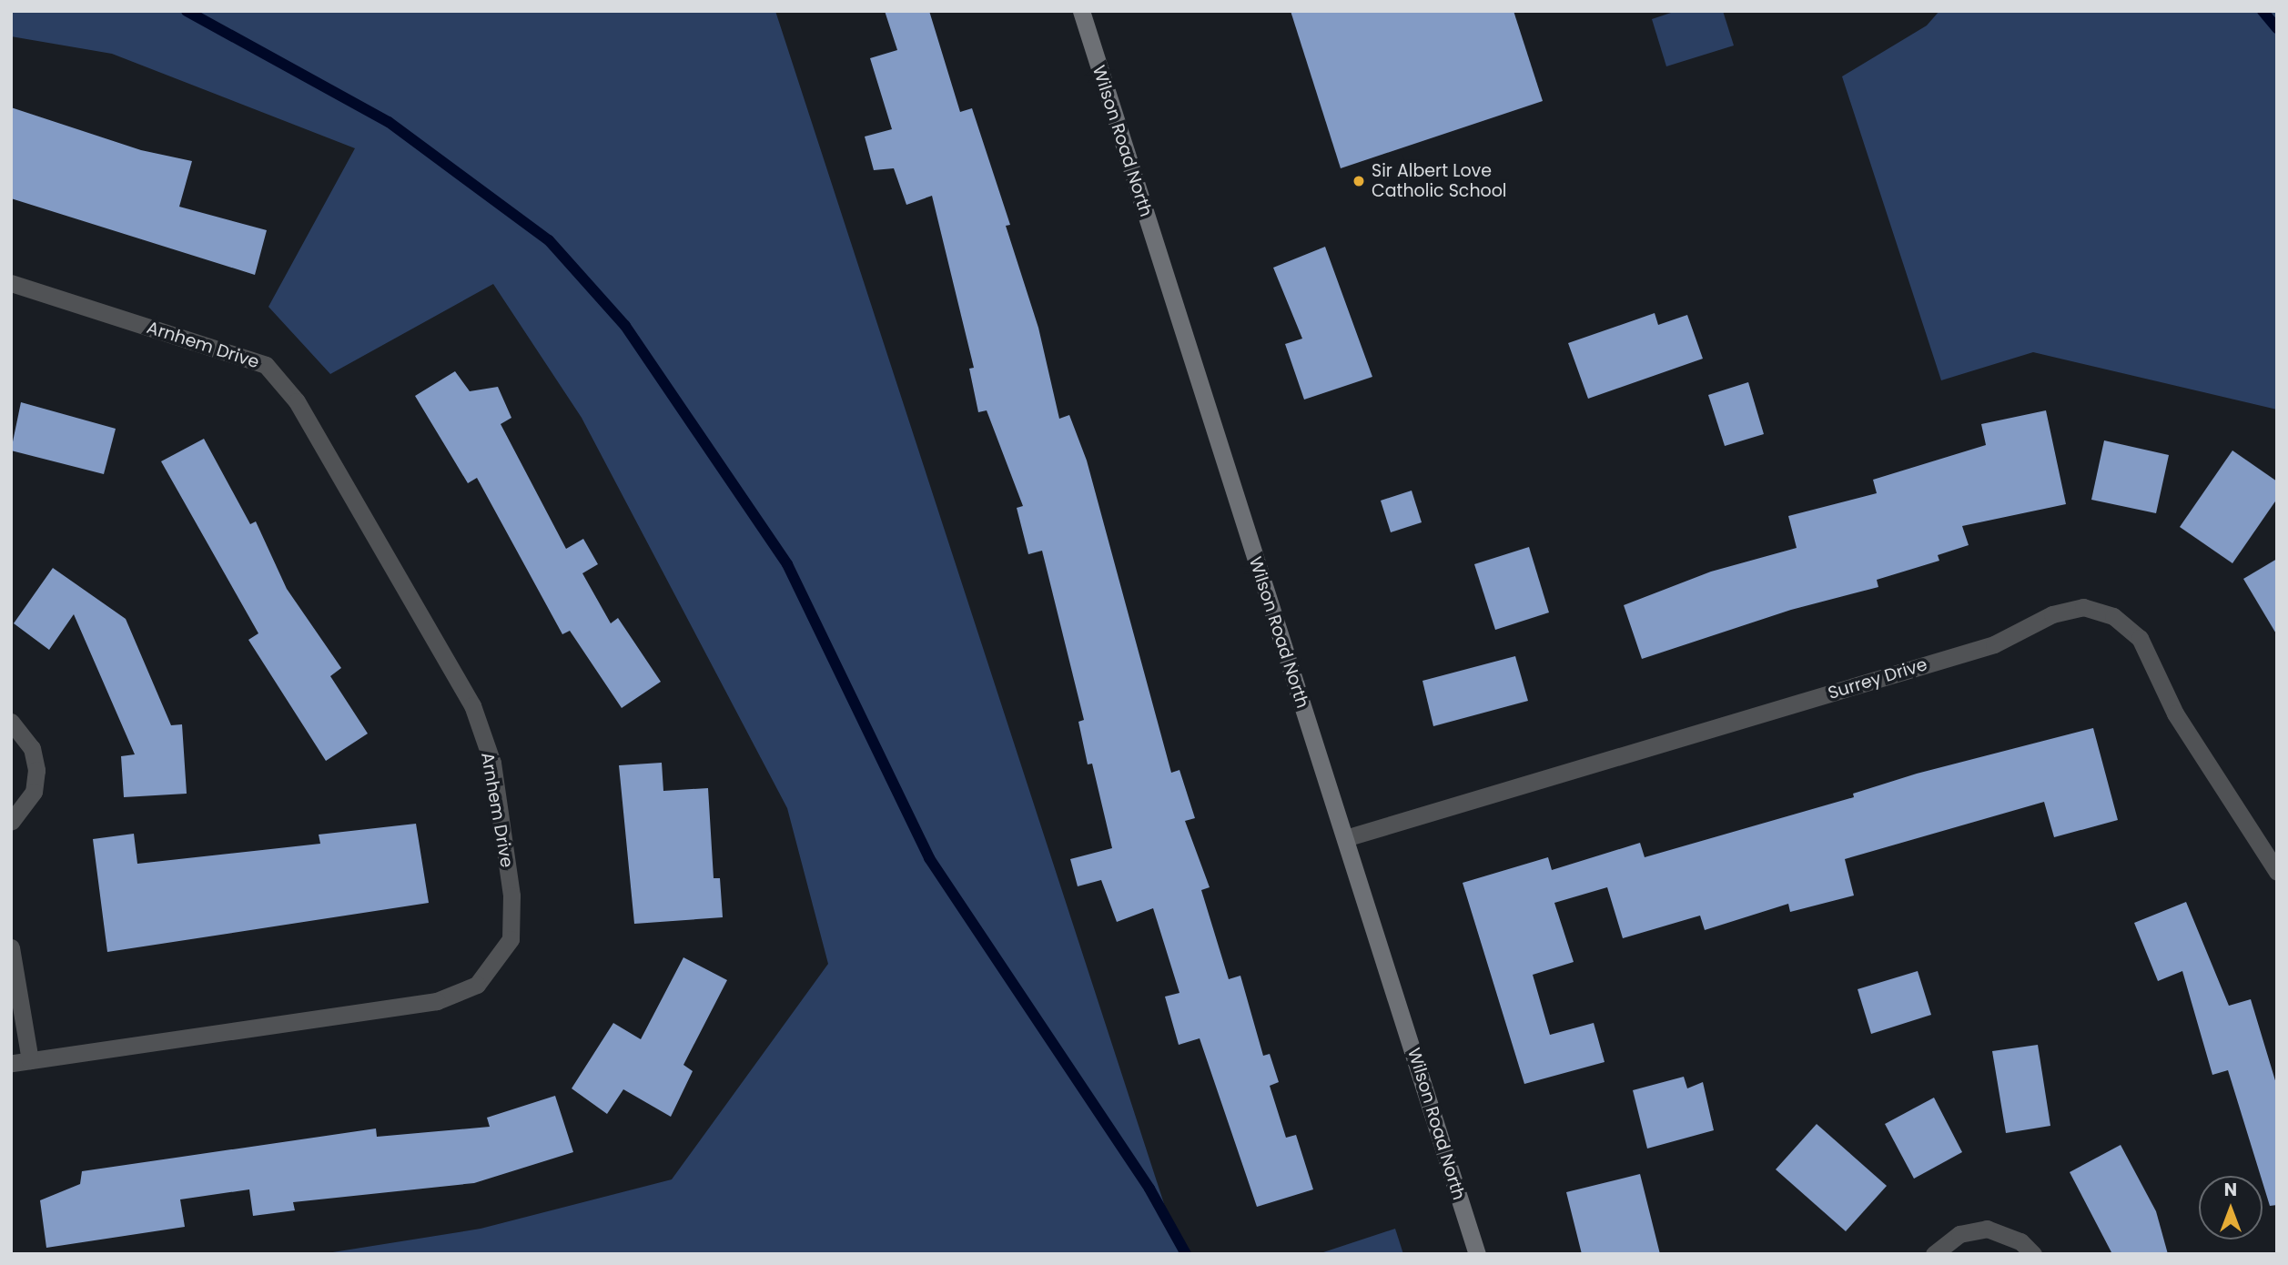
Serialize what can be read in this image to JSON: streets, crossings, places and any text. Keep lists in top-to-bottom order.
{
  "streets": {
    "main road": ["Wilson Road North"],
    "street": ["Arnhem Drive", "Surrey Drive"]
  },
  "crossings": [
    ["Wilson Road North", "Surrey Drive"]
  ],
  "places": ["Sir Albert Love Catholic School"],
  "north": "top"
}
